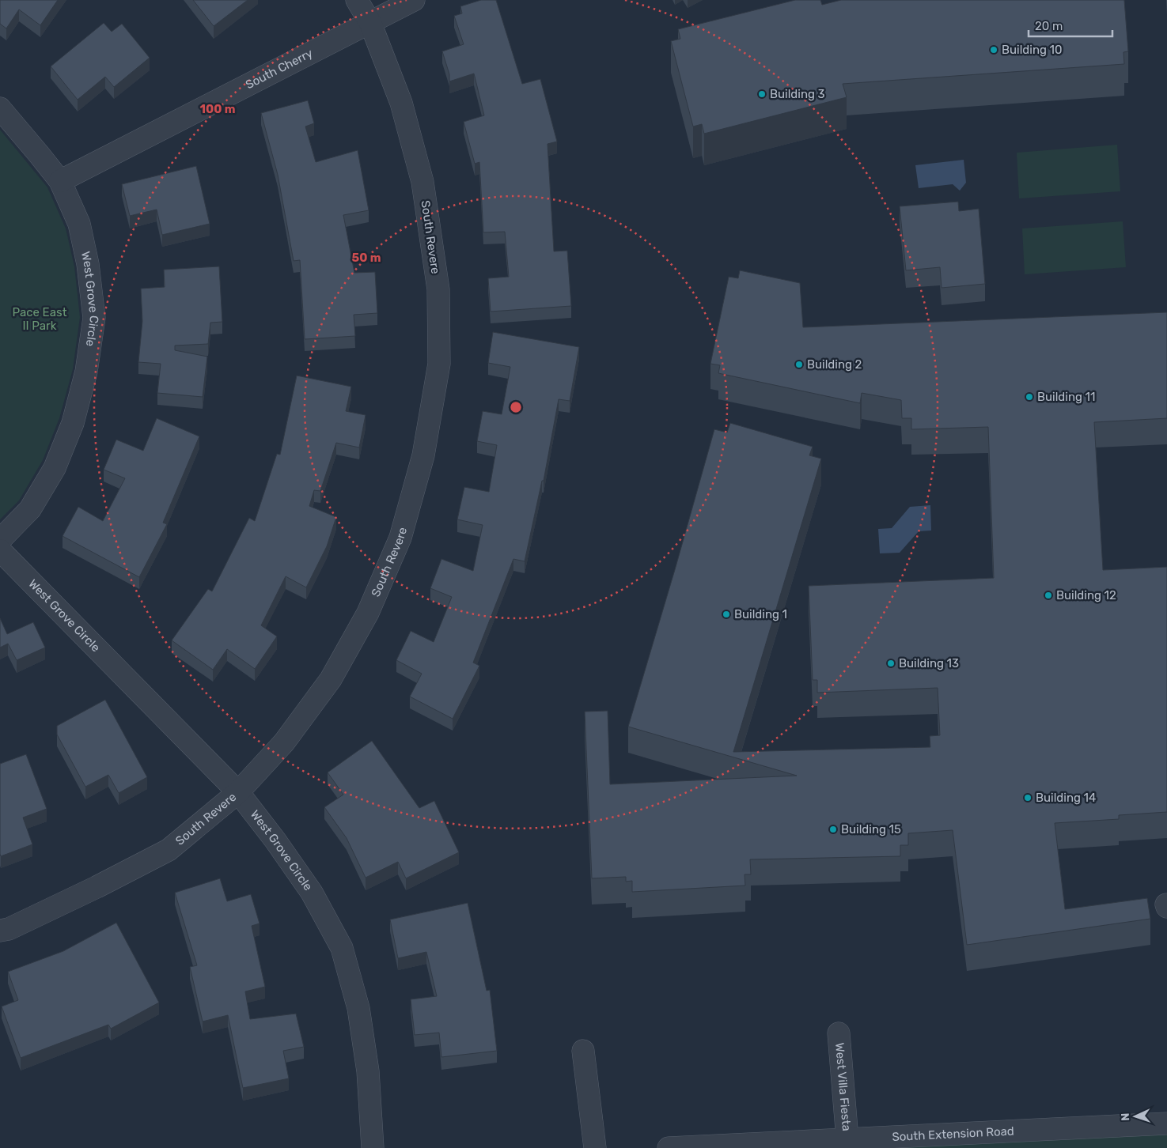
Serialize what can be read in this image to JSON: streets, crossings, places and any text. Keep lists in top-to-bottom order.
{
  "streets": {
    "street": [
      "South Cherry",
      "South Revere",
      "West Grove Circle",
      "West Villa Fiesta",
      "South Extension Road"
    ]
  },
  "crossings": [
    ["South Cherry", "South Revere"],
    ["South Cherry", "West Grove Circle"],
    ["South Revere", "West Grove Circle"],
    ["West Villa Fiesta", "South Extension Road"]
  ],
  "parks": ["Pace East II Park"],
  "places": [
    "Building 10",
    "Building 3",
    "Building 2",
    "Building 11",
    "Building 12",
    "Building 1",
    "Building 13",
    "Building 14",
    "Building 15"
  ],
  "scale_bar": "20 m",
  "north": "left",
  "rings": ["100 m", "50 m"]
}
